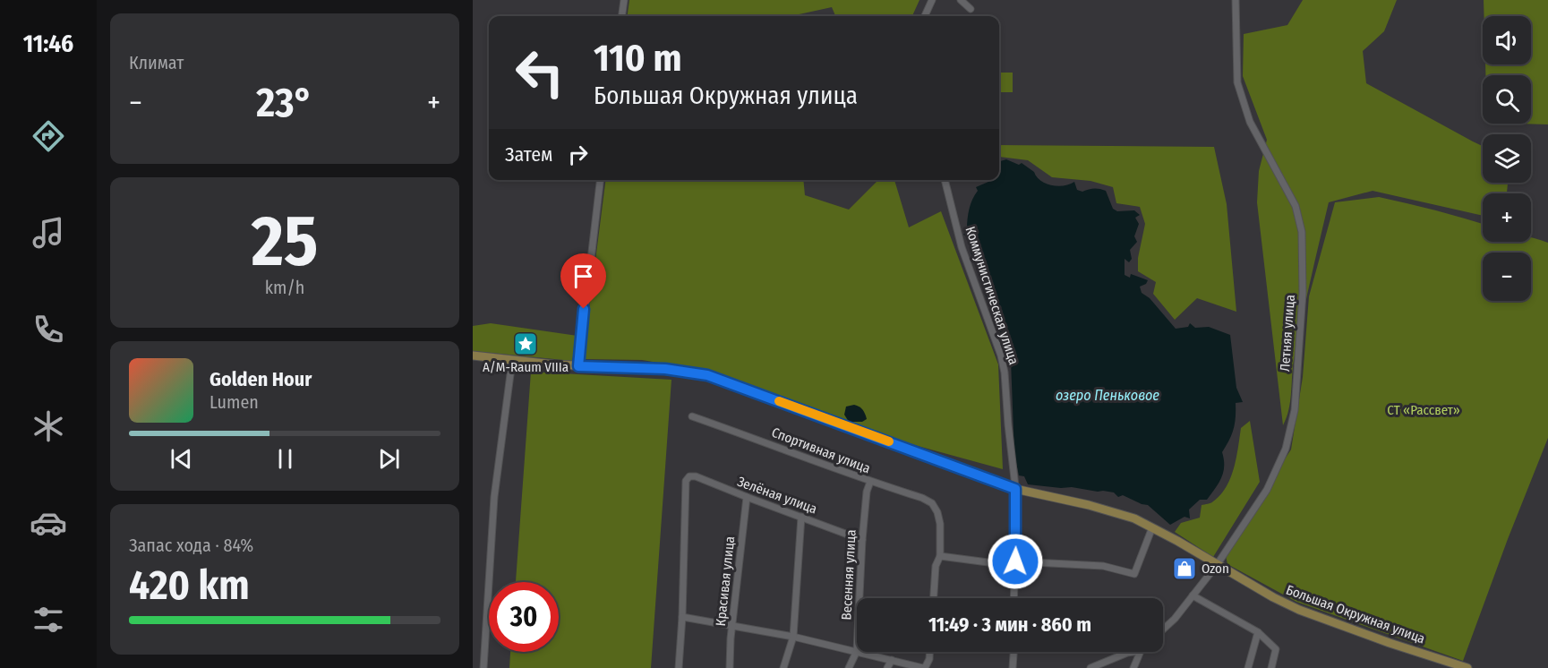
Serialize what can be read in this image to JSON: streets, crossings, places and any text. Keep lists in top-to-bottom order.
{
  "streets": {
    "main road": ["Большая Окружная улица"],
    "street": [
      "Коммунистическая улица",
      "Летняя улица",
      "Спортивная улица",
      "Зелёная улица",
      "Весенняя улица",
      "Красивая улица"
    ]
  },
  "crossings": [
    ["Коммунистическая улица", "Большая Окружная улица"],
    ["Летняя улица", "Большая Окружная улица"],
    ["Спортивная улица", "Весенняя улица"],
    ["Зелёная улица", "Весенняя улица"],
    ["Зелёная улица", "Красивая улица"]
  ],
  "water": ["озеро Пеньковое"],
  "parks": ["СТ «Рассвет»"],
  "places": {
    "place": ["A/M-Raum VIIIa"],
    "shop": ["Ozon"]
  },
  "page": {
    "tabs": "11:46",
    "tile": [
      "Климат",
      ["25", "km/h"],
      ["Запас хода · 84%", "420 km"]
    ],
    "map_buttons": ["+", "−"],
    "turn": ["110 m", "Большая Окружная улица"],
    "heat": ["−", "23°", "+"],
    "then": "Затем",
    "song": ["Golden Hour", "Lumen"],
    "limit": "30",
    "trip": "11:49 · 3 мин · 860 m"
  }
}
